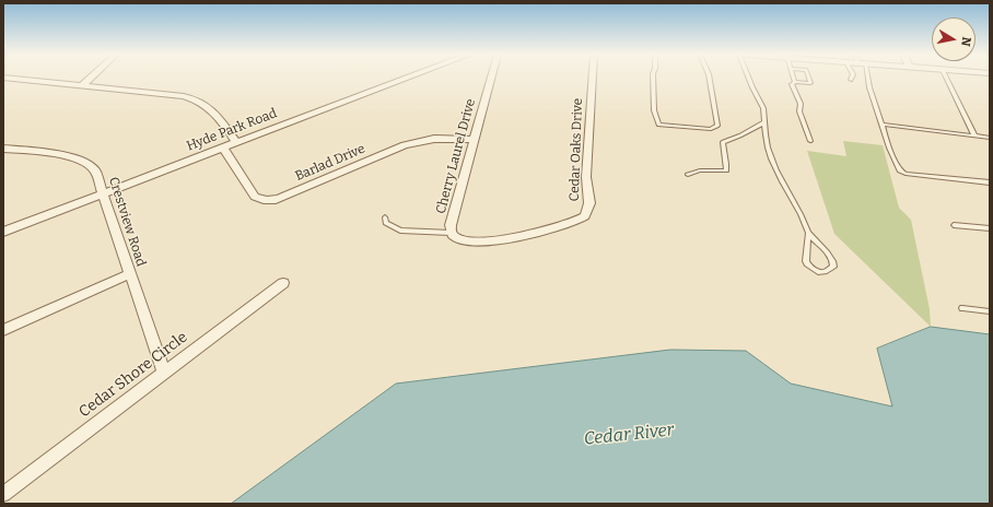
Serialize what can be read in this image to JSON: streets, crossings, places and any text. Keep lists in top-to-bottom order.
{
  "streets": {
    "street": [
      "Hyde Park Road",
      "Cedar Oaks Drive",
      "Cherry Laurel Drive",
      "Barlad Drive",
      "Crestview Road",
      "Cedar Shore Circle"
    ]
  },
  "crossings": [
    ["Hyde Park Road", "Barlad Drive"],
    ["Hyde Park Road", "Crestview Road"],
    ["Cedar Oaks Drive", "Cherry Laurel Drive"],
    ["Cherry Laurel Drive", "Barlad Drive"],
    ["Crestview Road", "Cedar Shore Circle"]
  ],
  "water": ["Cedar River"],
  "north": "right"
}
